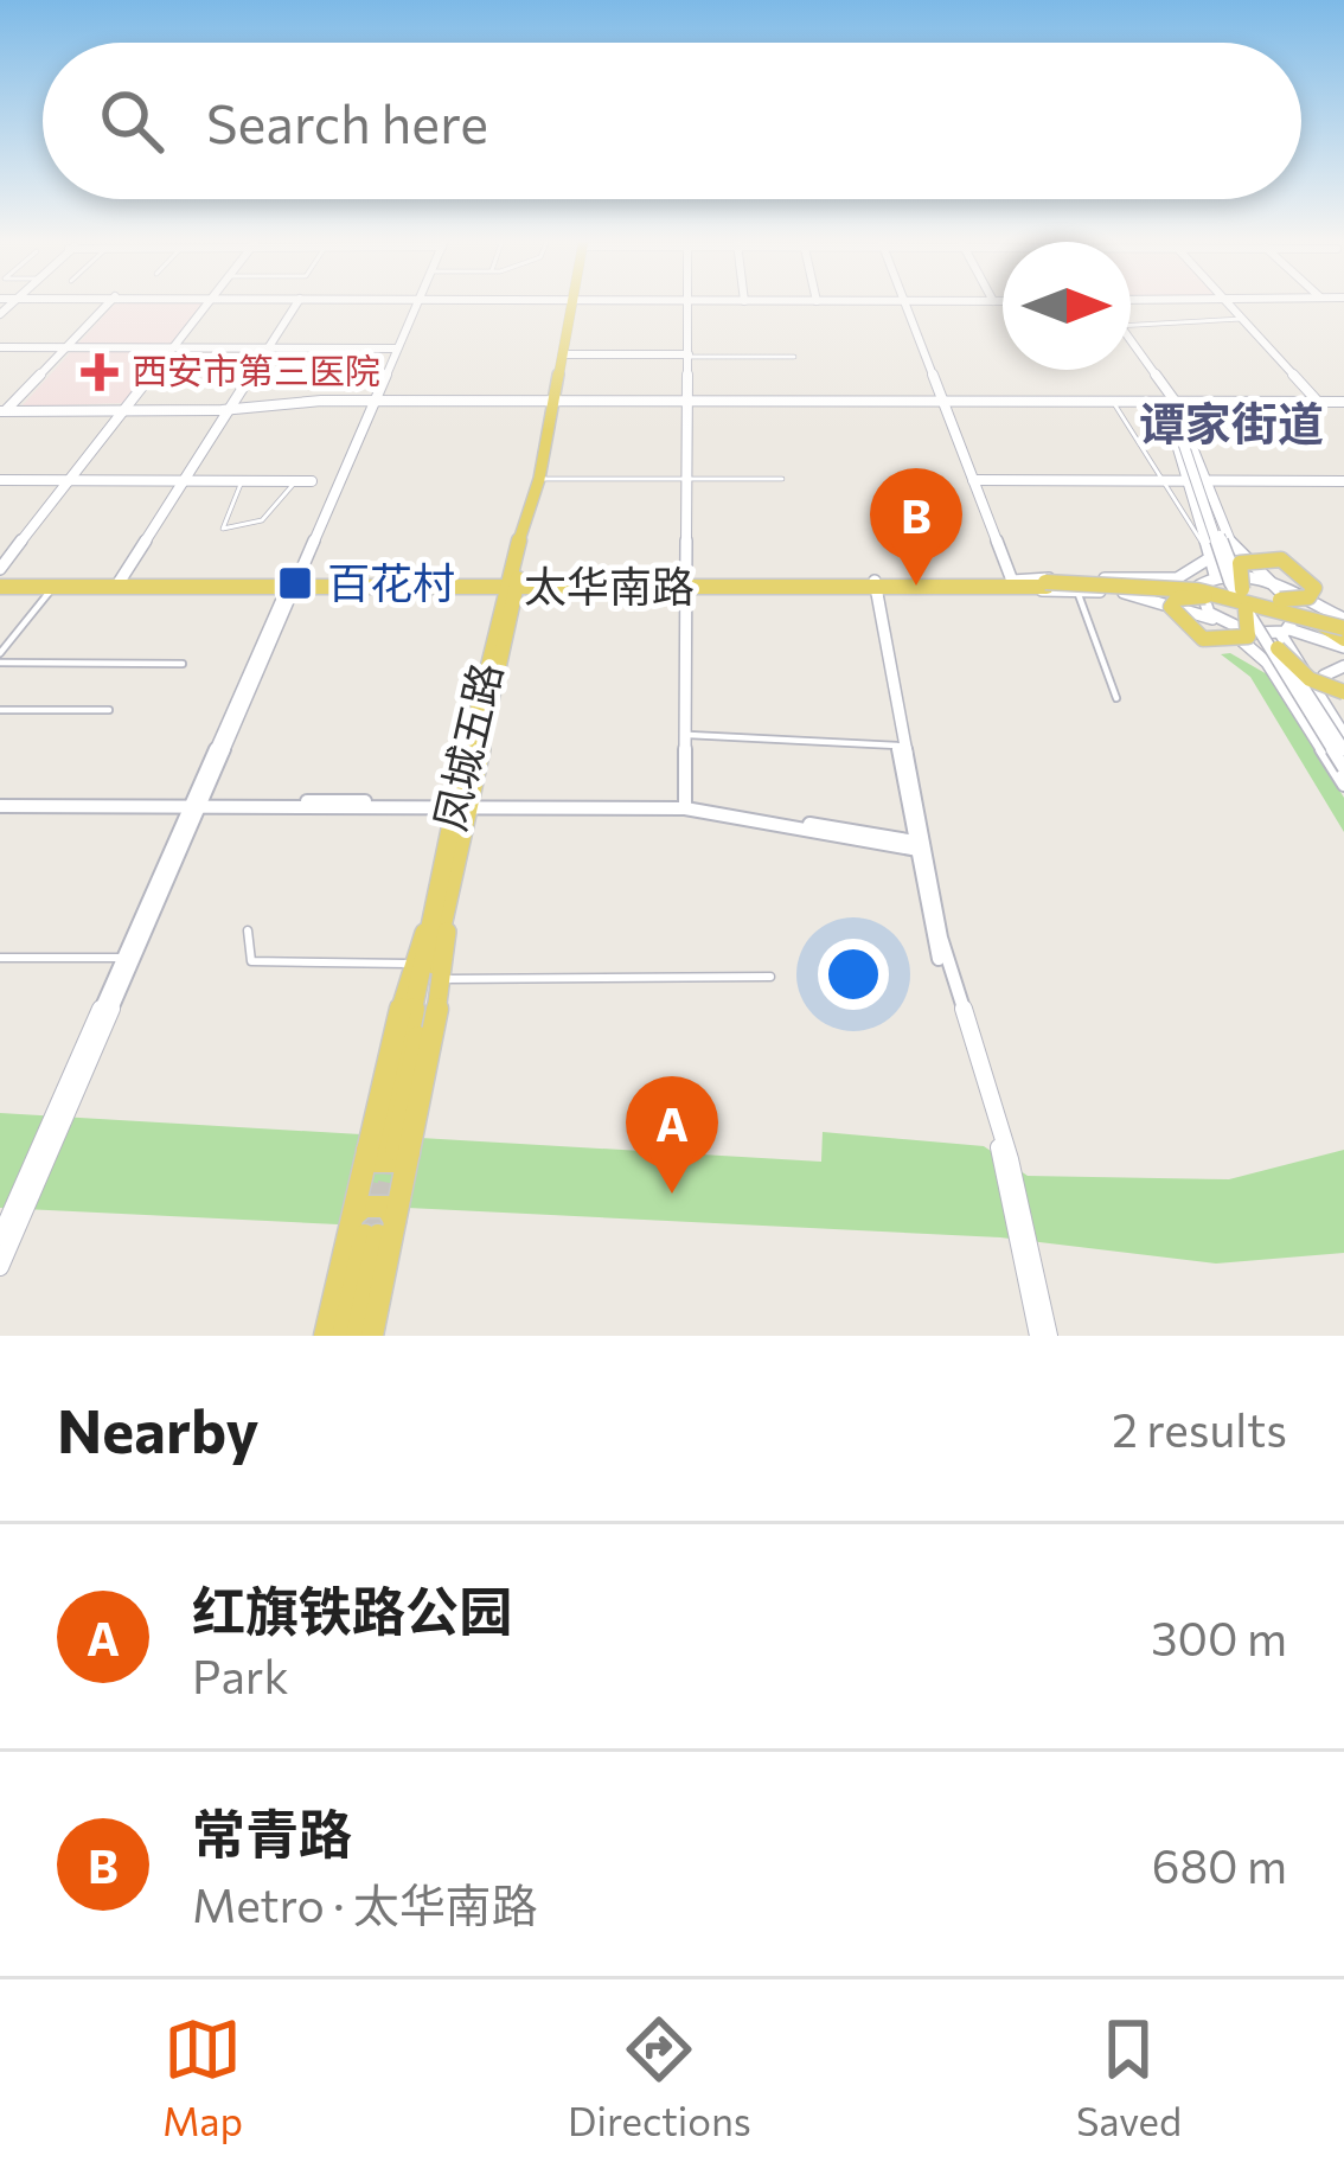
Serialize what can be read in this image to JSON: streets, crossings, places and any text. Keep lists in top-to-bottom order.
{
  "streets": {
    "main road": ["太华南路", "凤城五路"]
  },
  "crossings": [
    ["太华南路", "凤城五路"]
  ],
  "districts": ["谭家街道"],
  "places": {
    "health": ["西安市第三医院"],
    "transit": ["百花村"]
  },
  "north": "right",
  "page": {
    "search": "Search here",
    "pins": ["B", "A"],
    "heading": ["Nearby", "2 results"],
    "list": [
      {
        "mark": "A",
        "name": "红旗铁路公园",
        "note": "Park",
        "value": "300 m"
      },
      {
        "mark": "B",
        "name": "常青路",
        "note": "Metro · 太华南路",
        "value": "680 m"
      }
    ],
    "nav": ["Map", "Directions", "Saved"]
  }
}
